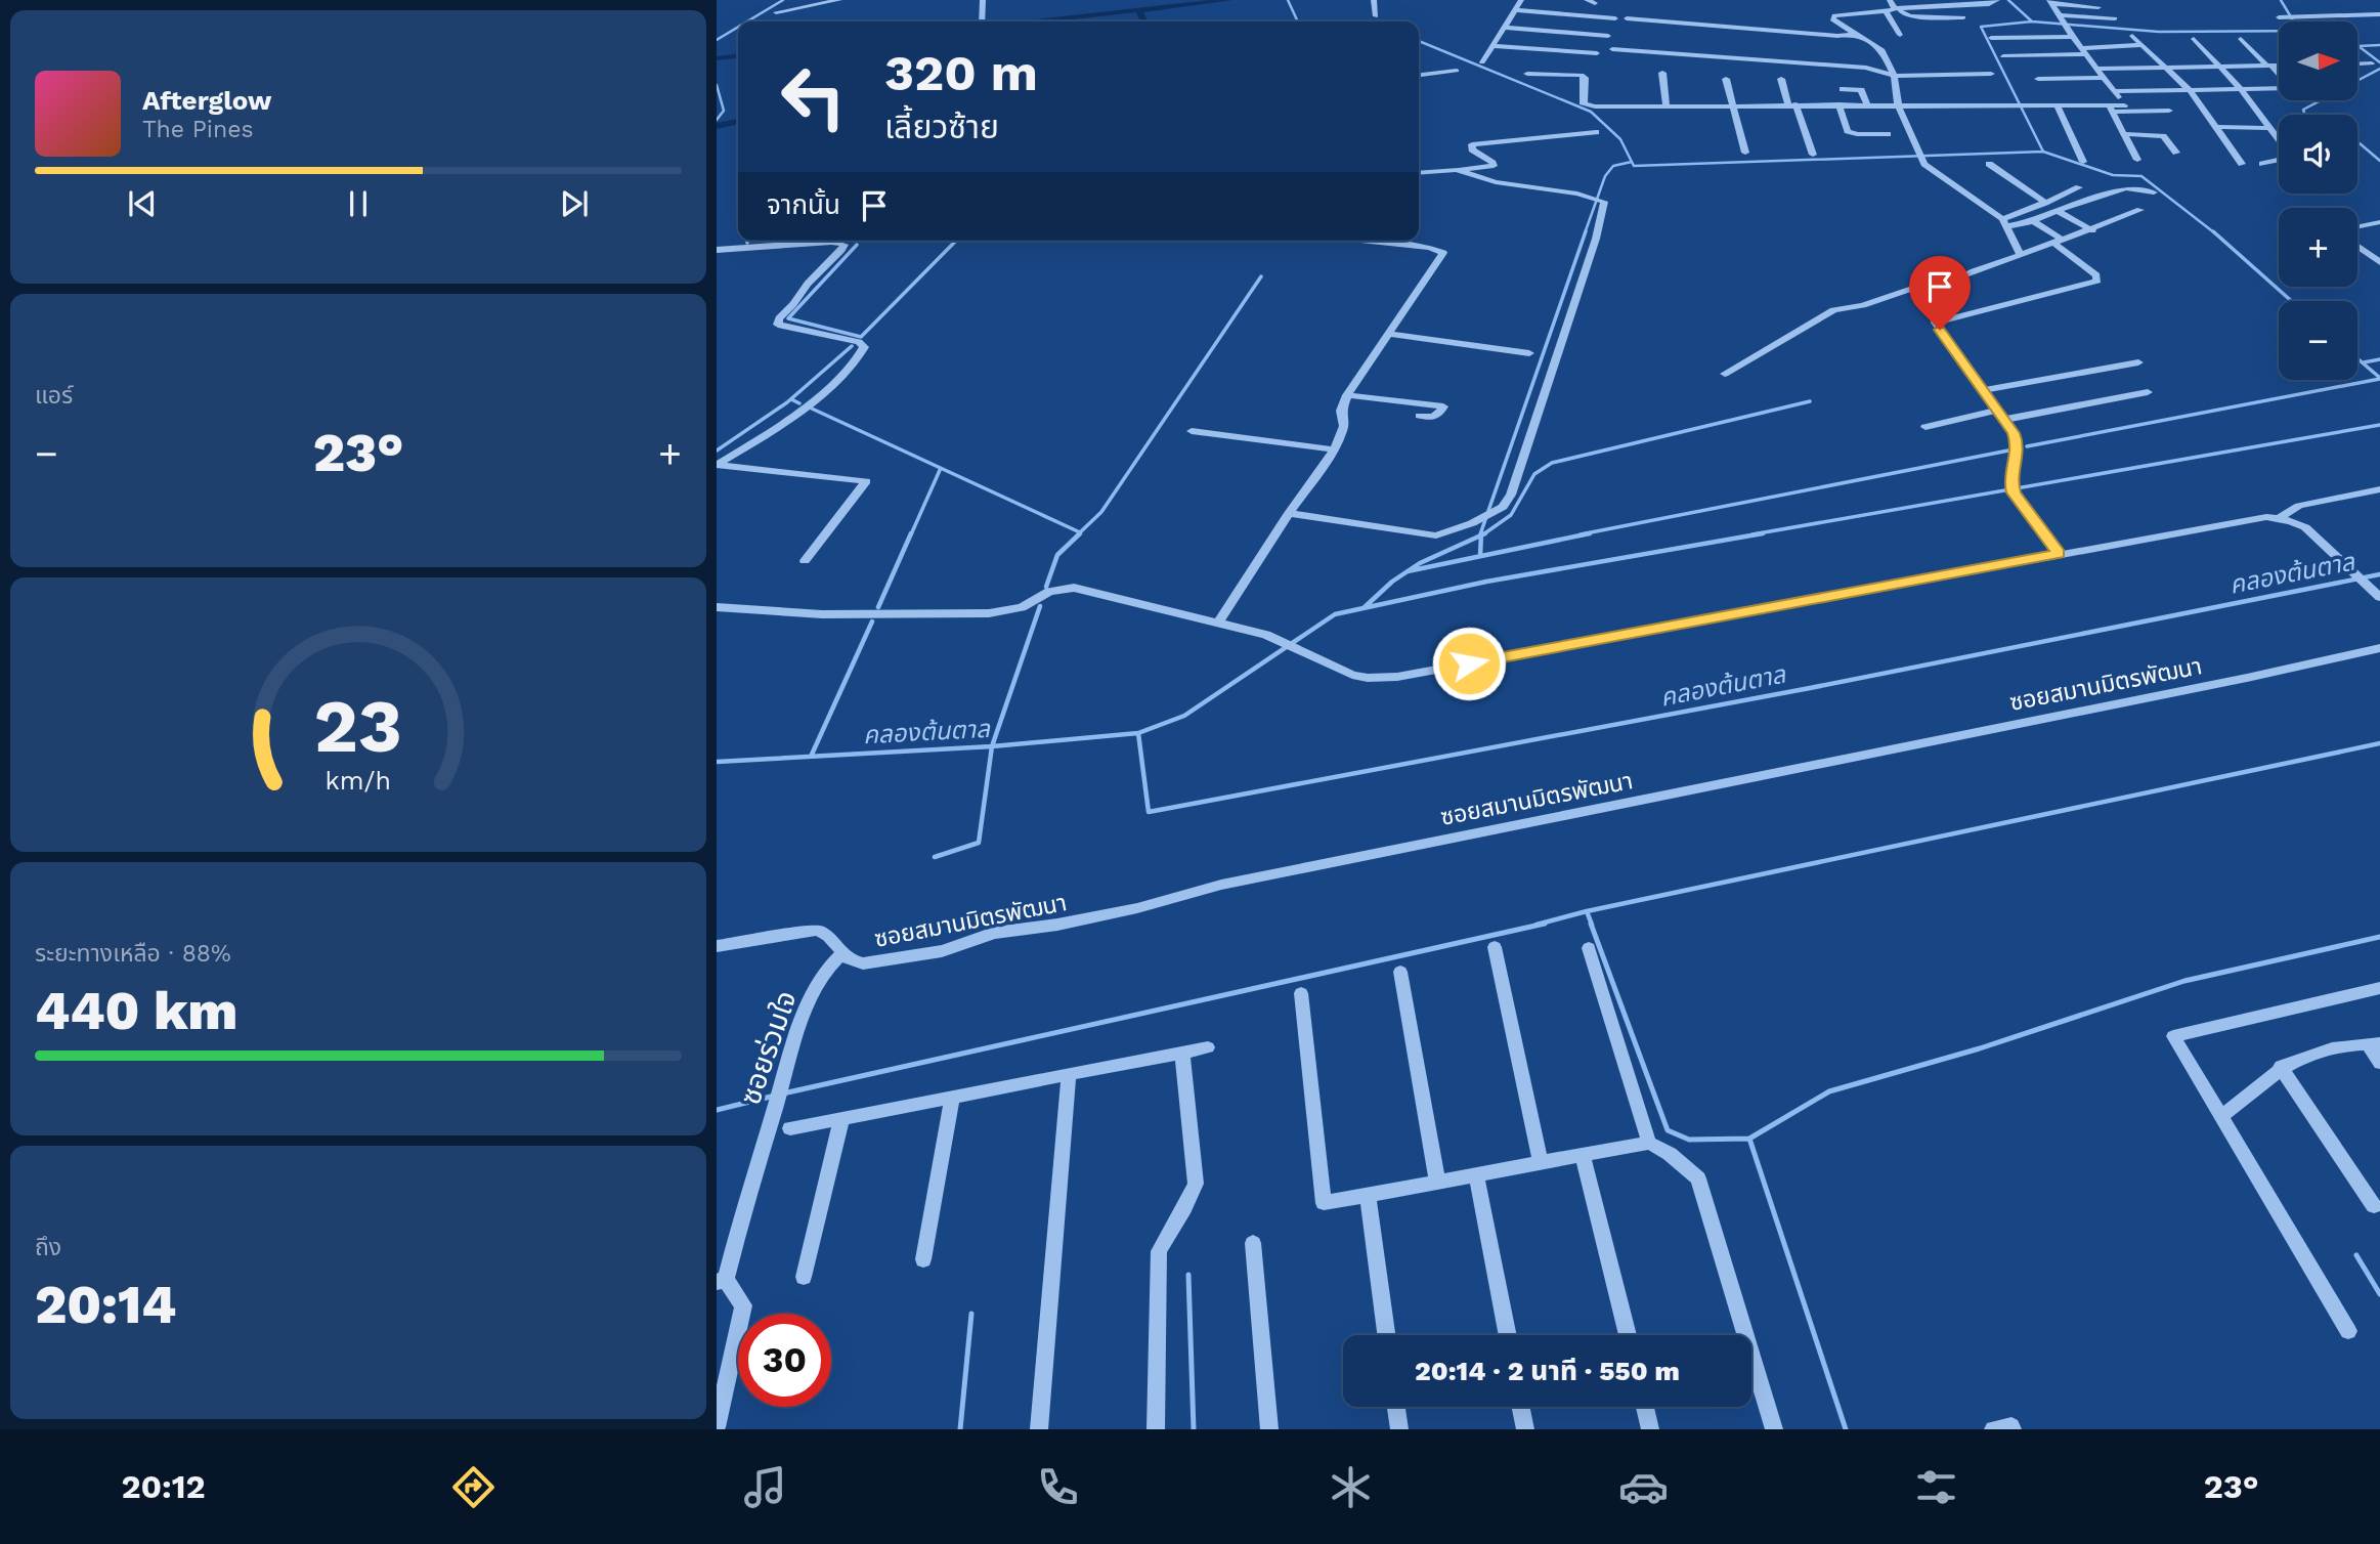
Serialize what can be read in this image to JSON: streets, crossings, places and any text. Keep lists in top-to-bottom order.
{
  "streets": {
    "street": ["ซอยสมานมิตรพัฒนา", "ซอยร่วมใจ"]
  },
  "crossings": [
    ["ซอยสมานมิตรพัฒนา", "ซอยร่วมใจ"]
  ],
  "water": ["คลองต้นตาล"],
  "north": "right",
  "page": {
    "map_buttons": ["+", "−"],
    "turn": ["320 m", "เลี้ยวซ้าย"],
    "song": ["Afterglow", "The Pines"],
    "then": "จากนั้น",
    "tile": [
      "แอร์",
      ["ระยะทางเหลือ · 88%", "440 km"],
      ["ถึง", "20:14"]
    ],
    "heat": ["−", "23°", "+"],
    "limit": "30",
    "trip": "20:14 · 2 นาที · 550 m",
    "tabs": ["20:12", "23°"],
    "gauge": ["23", "km/h"]
  }
}
